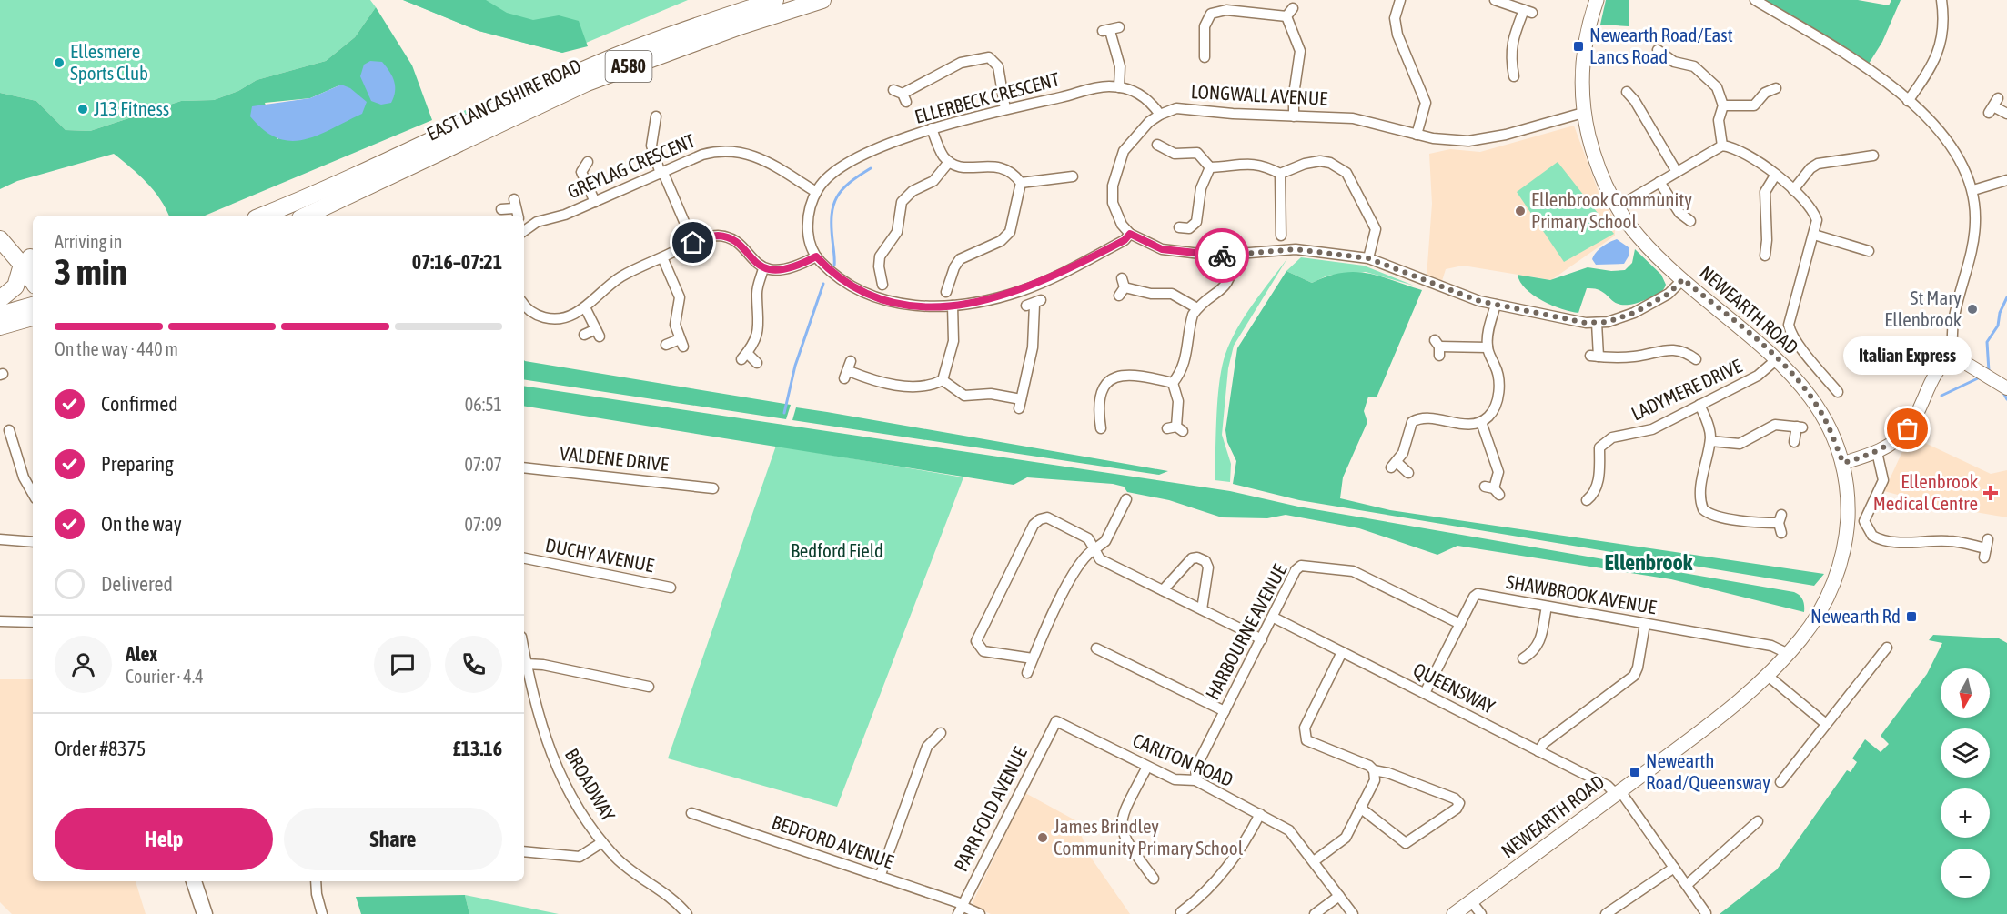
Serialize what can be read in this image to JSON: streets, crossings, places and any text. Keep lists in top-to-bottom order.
{
  "streets": {
    "highway": ["A580", "EAST LANCASHIRE ROAD"],
    "main road": ["NEWEARTH ROAD"],
    "street": [
      "LONGWALL AVENUE",
      "ELLERBECK CRESCENT",
      "GREYLAG CRESCENT",
      "LADYMERE DRIVE",
      "VALDENE DRIVE",
      "DUCHY AVENUE",
      "SHAWBROOK AVENUE",
      "HARBOURNE AVENUE",
      "QUEENSWAY",
      "CARLTON ROAD",
      "BROADWAY",
      "PARR FOLD AVENUE",
      "BEDFORD AVENUE"
    ]
  },
  "crossings": [
    ["LONGWALL AVENUE", "ELLERBECK CRESCENT"],
    ["LONGWALL AVENUE", "NEWEARTH ROAD"],
    ["ELLERBECK CRESCENT", "GREYLAG CRESCENT"],
    ["NEWEARTH ROAD", "LADYMERE DRIVE"],
    ["NEWEARTH ROAD", "SHAWBROOK AVENUE"],
    ["NEWEARTH ROAD", "QUEENSWAY"],
    ["SHAWBROOK AVENUE", "HARBOURNE AVENUE"],
    ["SHAWBROOK AVENUE", "QUEENSWAY"],
    ["HARBOURNE AVENUE", "QUEENSWAY"],
    ["HARBOURNE AVENUE", "CARLTON ROAD"],
    ["CARLTON ROAD", "PARR FOLD AVENUE"],
    ["PARR FOLD AVENUE", "BEDFORD AVENUE"]
  ],
  "districts": ["Ellenbrook"],
  "parks": ["Bedford Field"],
  "places": {
    "transit": ["Newearth Road/East Lancs Road", "Newearth Rd", "Newearth Road/Queensway"],
    "other": [
      "Ellesmere Sports Club",
      "J13 Fitness",
      "Ellenbrook Community Primary School",
      "St Mary Ellenbrook",
      "Italian Express",
      "James Brindley Community Primary School"
    ],
    "health": ["Ellenbrook Medical Centre"]
  },
  "north": "bottom",
  "page": {
    "heading": ["3 min", "Arriving in", "07:16–07:21"],
    "panel": [
      "Alex",
      "Courier · 4.4",
      "Order #8375",
      "£13.16"
    ],
    "bar": "On the way · 440 m",
    "bubble": "Italian Express",
    "list": [
      ["Confirmed", "06:51"],
      ["Preparing", "07:07"],
      ["On the way", "07:09"],
      "Delivered"
    ],
    "map_buttons": ["+", "−"],
    "buttons": ["Help", "Share"]
  }
}
